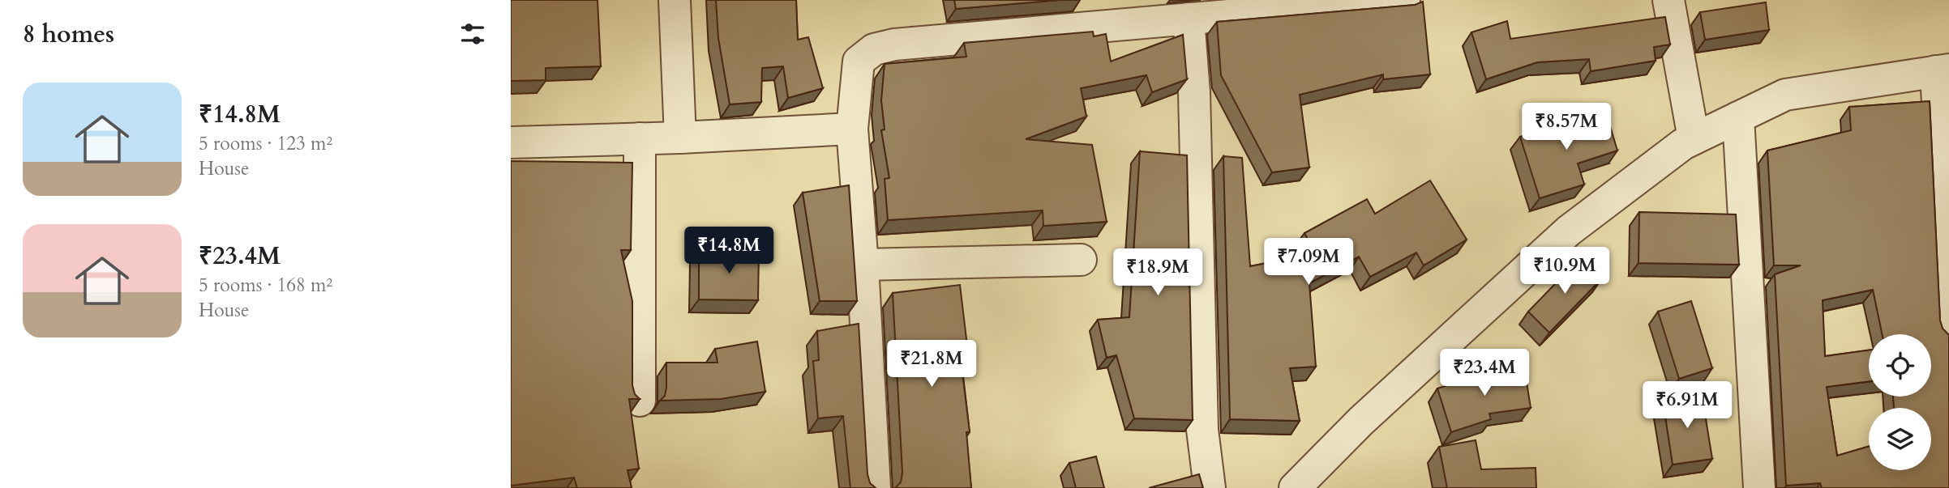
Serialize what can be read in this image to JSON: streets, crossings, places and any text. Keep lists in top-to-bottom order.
{
  "page": {
    "heading": "8 homes",
    "list": [
      {
        "name": "₹14.8M",
        "note": "5 rooms · 123 m² · House"
      },
      {
        "name": "₹23.4M",
        "note": "5 rooms · 168 m² · House"
      }
    ],
    "price": [
      "₹8.57M",
      "₹14.8M",
      "₹7.09M",
      "₹10.9M",
      "₹18.9M",
      "₹21.8M",
      "₹23.4M",
      "₹6.91M"
    ]
  }
}
